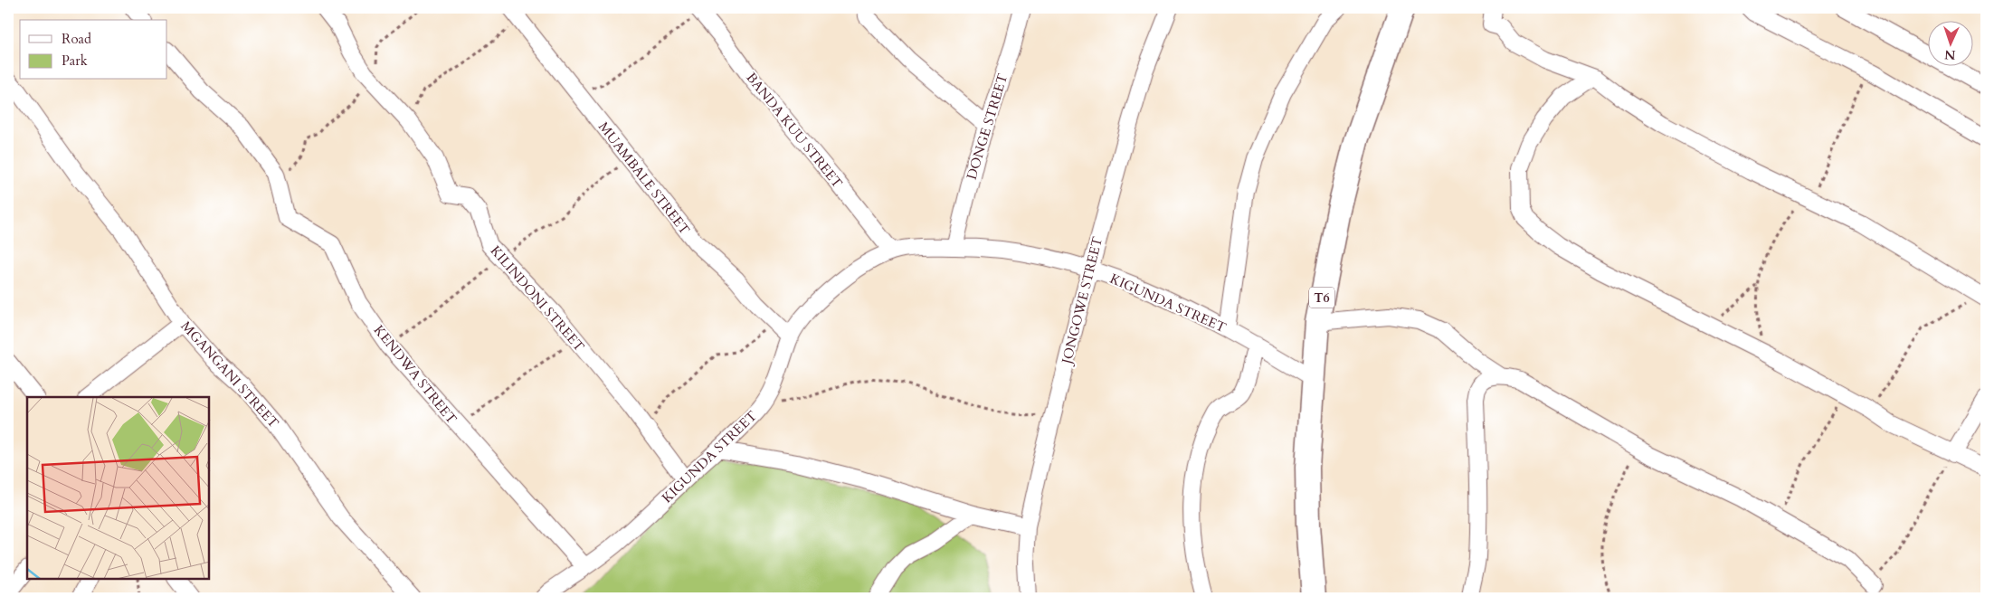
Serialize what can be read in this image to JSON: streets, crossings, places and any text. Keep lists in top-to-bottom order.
{
  "streets": {
    "highway": ["T6"],
    "street": [
      "DONGE STREET",
      "BANDA KUU STREET",
      "MUAMBALE STREET",
      "KILINDONI STREET",
      "JONGOWE STREET",
      "KIGUNDA STREET",
      "MGANGANI STREET",
      "KENDWA STREET"
    ]
  },
  "crossings": [
    ["DONGE STREET", "KIGUNDA STREET"],
    ["BANDA KUU STREET", "KIGUNDA STREET"],
    ["MUAMBALE STREET", "KIGUNDA STREET"],
    ["T6", "KIGUNDA STREET"],
    ["KILINDONI STREET", "KIGUNDA STREET"],
    ["JONGOWE STREET", "KIGUNDA STREET"],
    ["KIGUNDA STREET", "KENDWA STREET"]
  ],
  "legend": ["Road", "Park"],
  "north": "bottom"
}
